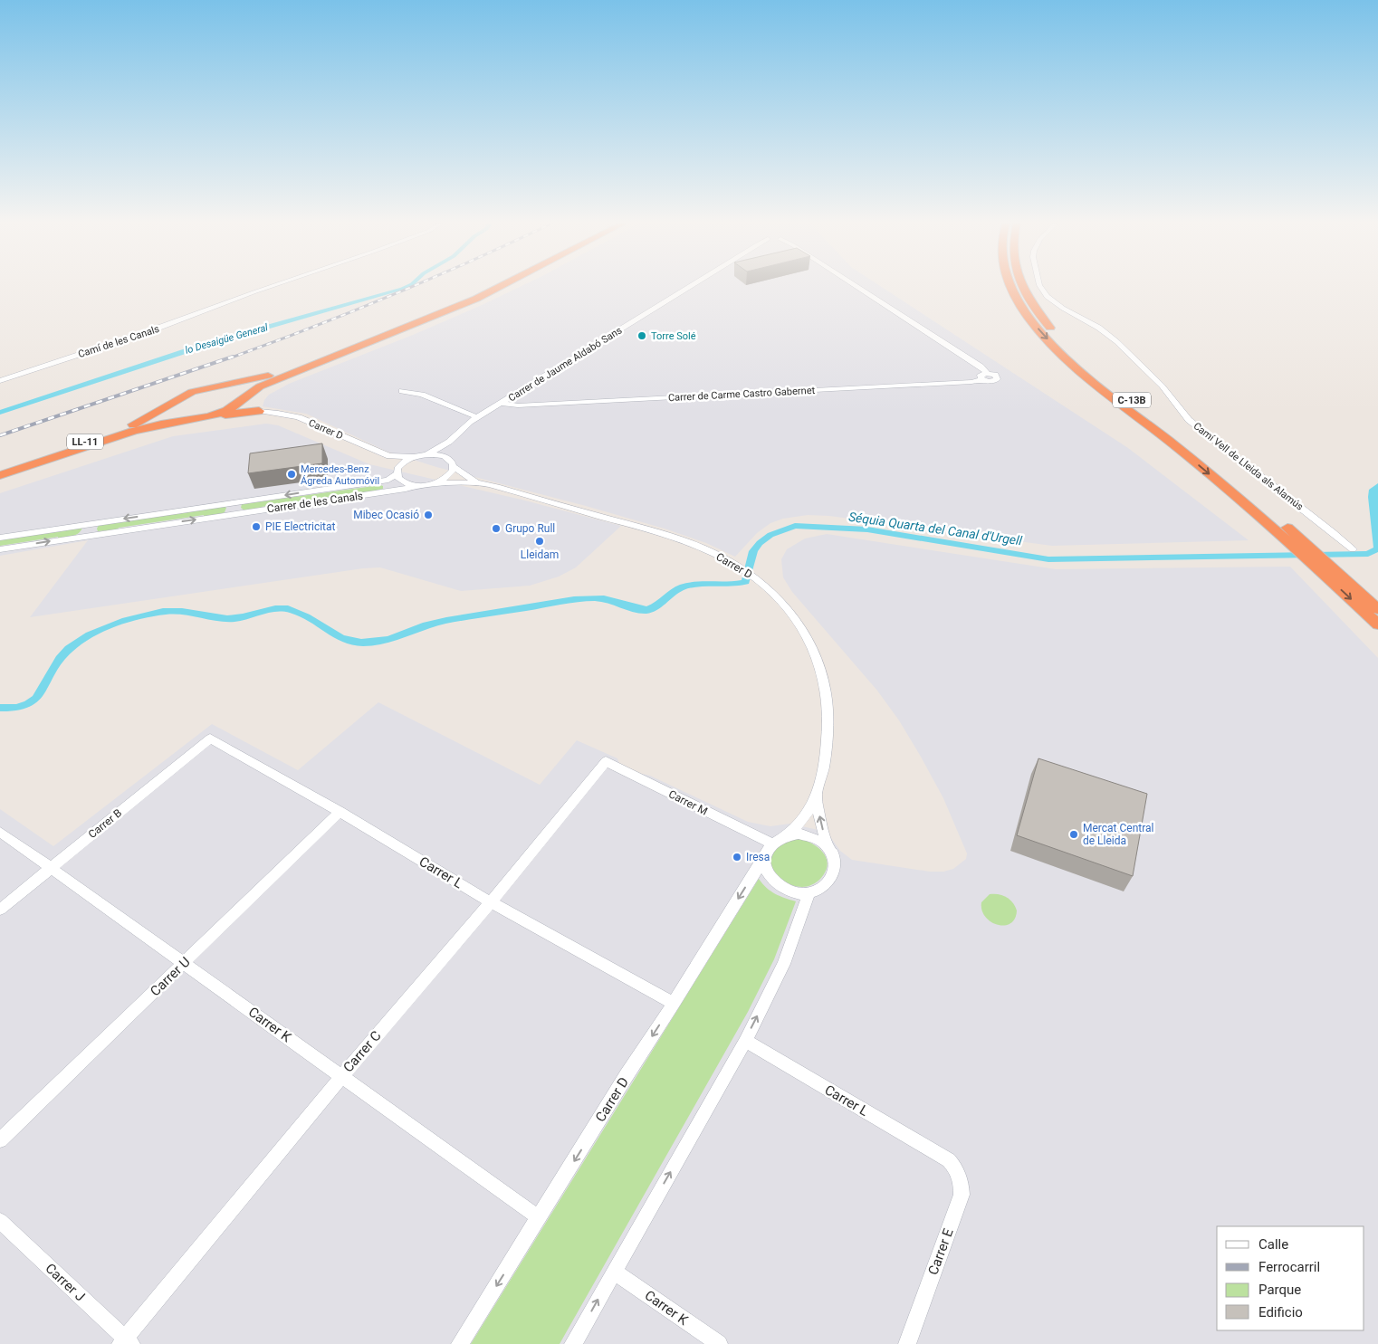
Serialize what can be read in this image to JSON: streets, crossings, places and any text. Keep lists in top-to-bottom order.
{
  "streets": {
    "highway": ["C-13B", "LL-11"],
    "street": [
      "Camí de les Canals",
      "Carrer de Jaume Aldabó Sans",
      "Carrer de Carme Castro Gabernet",
      "Carrer D",
      "Camí Vell de Lleida als Alamús",
      "Carrer de les Canals",
      "Carrer M",
      "Carrer B",
      "Carrer L",
      "Carrer U",
      "Carrer K",
      "Carrer C",
      "Carrer E",
      "Carrer J"
    ]
  },
  "crossings": [
    ["Carrer de Jaume Aldabó Sans", "Carrer de Carme Castro Gabernet"],
    ["Carrer D", "Carrer de les Canals"],
    ["Carrer D", "Carrer M"],
    ["Carrer D", "Carrer L"],
    ["Carrer D", "Carrer K"],
    ["Carrer M", "Carrer C"],
    ["Carrer B", "Carrer L"],
    ["Carrer B", "Carrer K"],
    ["Carrer L", "Carrer U"],
    ["Carrer L", "Carrer C"],
    ["Carrer L", "Carrer E"],
    ["Carrer U", "Carrer K"],
    ["Carrer K", "Carrer C"],
    ["Carrer C", "Carrer J"]
  ],
  "water": ["lo Desaigüe General", "Séquia Quarta del Canal d'Urgell"],
  "places": [
    "Torre Solé",
    "Mercedes-Benz Ágreda Automóvil",
    "Mibec Ocasió",
    "PIE Electricitat",
    "Grupo Rull",
    "Lleidam",
    "Mercat Central de Lleida",
    "Iresa"
  ],
  "legend": [
    "Calle",
    "Ferrocarril",
    "Parque",
    "Edificio"
  ]
}
